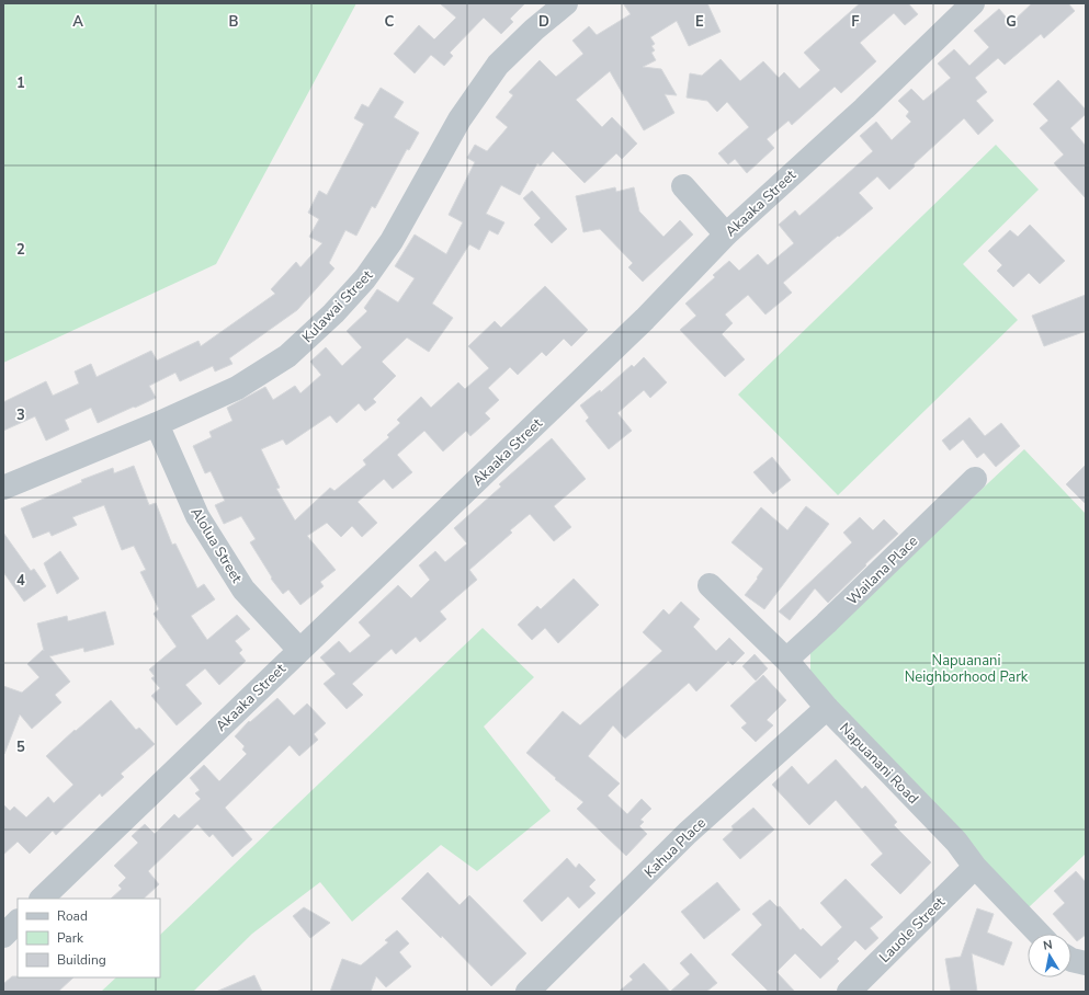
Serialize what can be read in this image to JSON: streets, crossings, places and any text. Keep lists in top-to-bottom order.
{
  "streets": {
    "street": [
      "Akaaka Street",
      "Kulawai Street",
      "Alolua Street",
      "Wailana Place",
      "Napuanani Road",
      "Kahua Place",
      "Lauole Street"
    ]
  },
  "crossings": [
    ["Akaaka Street", "Alolua Street"],
    ["Kulawai Street", "Alolua Street"],
    ["Wailana Place", "Napuanani Road"],
    ["Napuanani Road", "Kahua Place"],
    ["Napuanani Road", "Lauole Street"]
  ],
  "parks": ["Napuanani Neighborhood Park"],
  "legend": ["Road", "Park", "Building"],
  "north": "top",
  "grid": {
    "columns": [
      "A",
      "B",
      "C",
      "D",
      "E",
      "F",
      "G"
    ],
    "rows": [
      "1",
      "2",
      "3",
      "4",
      "5"
    ]
  }
}
